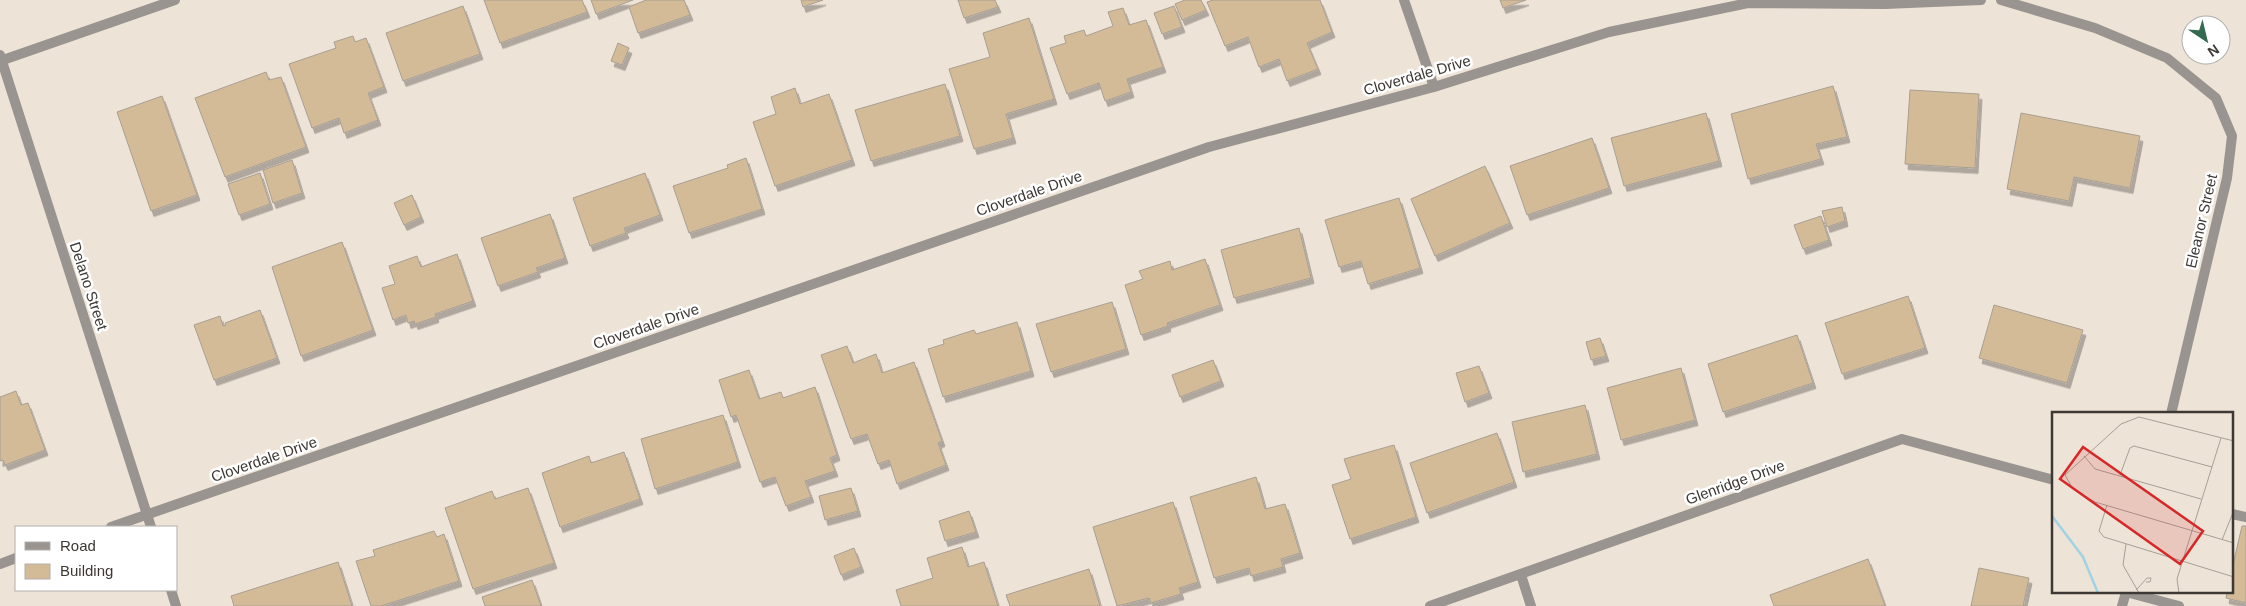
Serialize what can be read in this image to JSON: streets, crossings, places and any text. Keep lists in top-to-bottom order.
{
  "streets": {
    "street": [
      "Cloverdale Drive",
      "Eleanor Street",
      "Delano Street",
      "Glenridge Drive"
    ]
  },
  "crossings": [
    ["Cloverdale Drive", "Delano Street"]
  ],
  "legend": ["Road", "Building"],
  "north": "bottom right"
}
